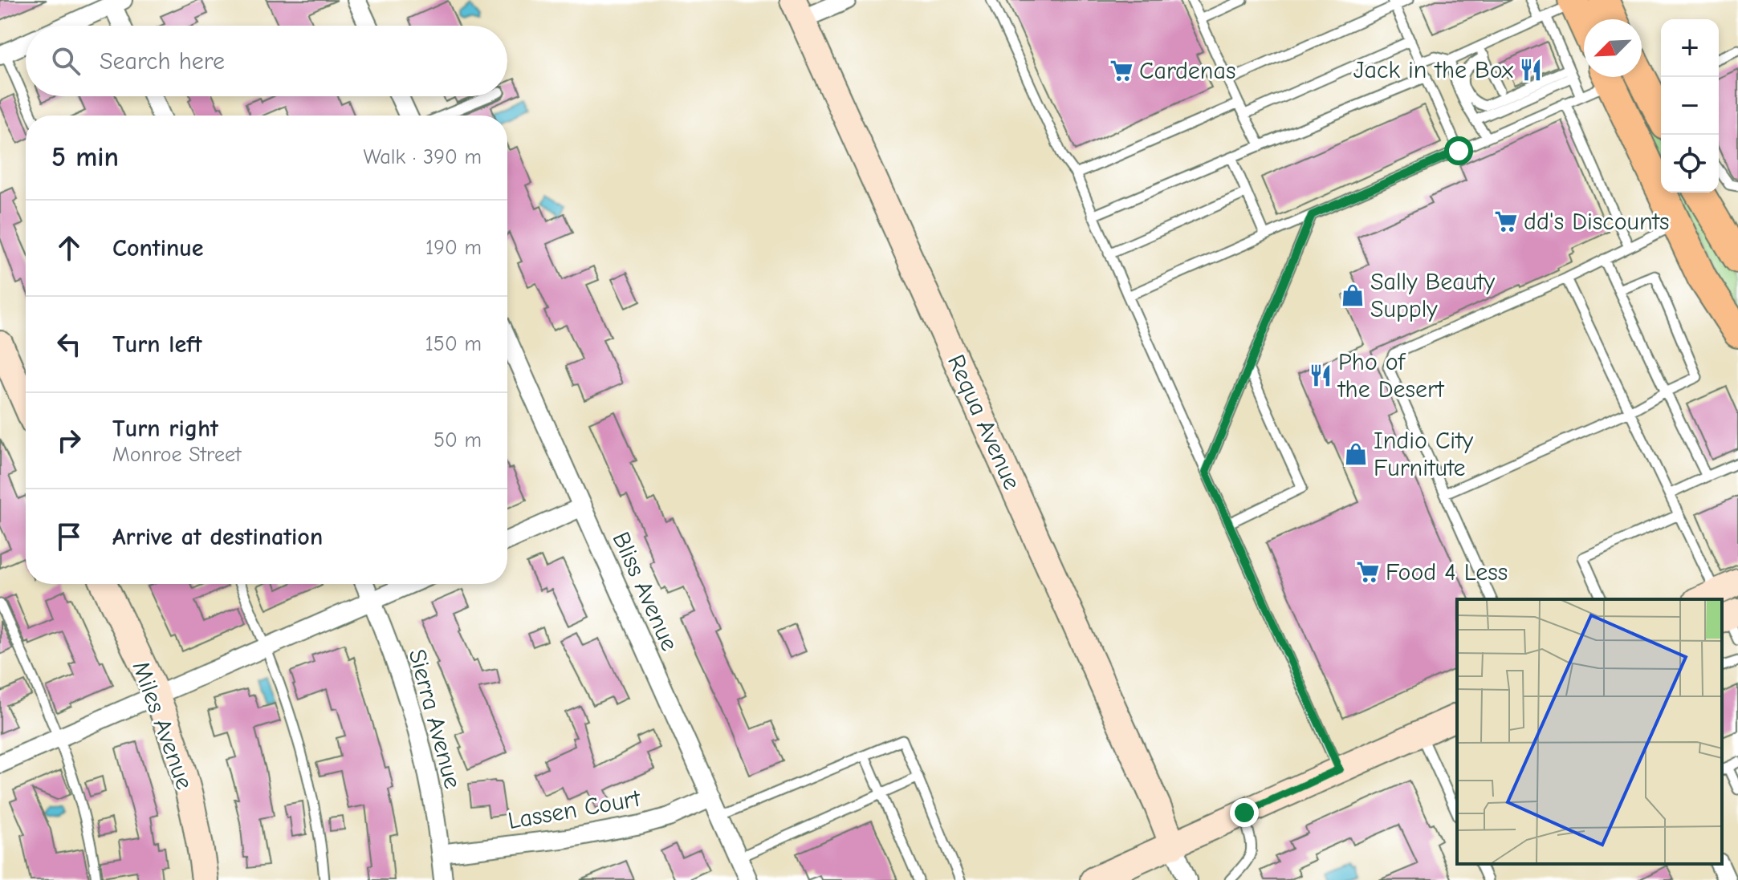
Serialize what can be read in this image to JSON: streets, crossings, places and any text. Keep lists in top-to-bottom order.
{
  "streets": {
    "street": [
      "Requa Avenue",
      "Bliss Avenue",
      "Sierra Avenue",
      "Miles Avenue",
      "Lassen Court"
    ]
  },
  "crossings": [
    ["Bliss Avenue", "Lassen Court"],
    ["Sierra Avenue", "Lassen Court"]
  ],
  "places": {
    "restaurant": ["Jack in the Box", "Pho of the Desert"],
    "supermarket": ["Cardenas", "dd's Discounts", "Food 4 Less"],
    "shop": ["Sally Beauty Supply", "Indio City Furnitute"]
  },
  "north": "bottom left",
  "page": {
    "map_buttons": ["+", "−"],
    "search": "Search here",
    "heading": ["5 min", "Walk · 390 m"],
    "list": [
      ["Continue", "190 m"],
      ["Turn left", "150 m"],
      ["Turn right", "Monroe Street", "50 m"],
      "Arrive at destination"
    ]
  }
}
